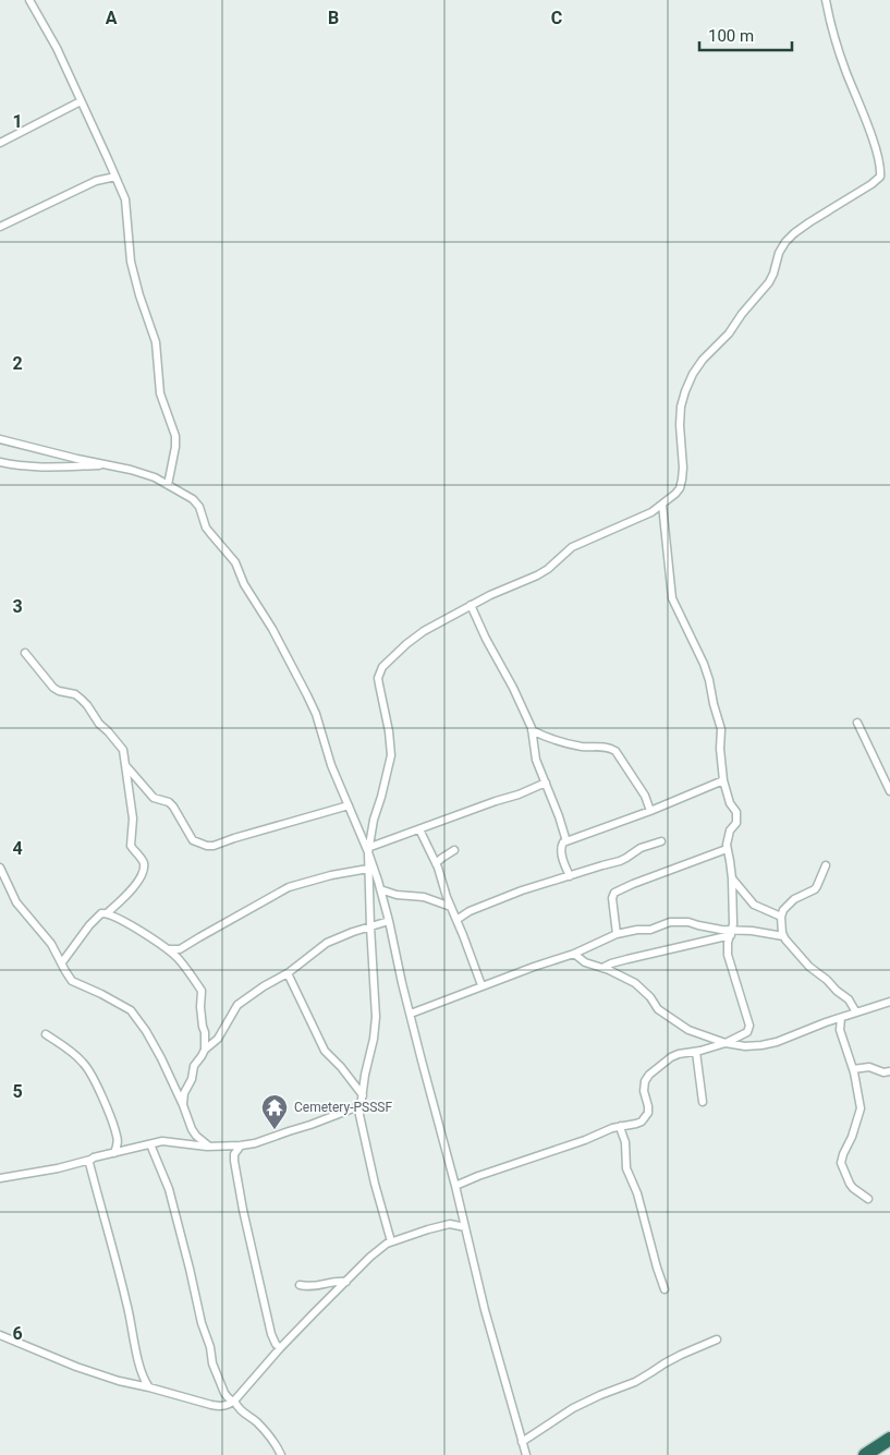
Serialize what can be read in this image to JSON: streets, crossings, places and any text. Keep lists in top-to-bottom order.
{
  "places": {
    "temple": ["Cemetery-PSSSF"]
  },
  "scale_bar": "100 m",
  "grid": {
    "columns": ["A", "B", "C"],
    "rows": [
      "1",
      "2",
      "3",
      "4",
      "5",
      "6"
    ]
  }
}
